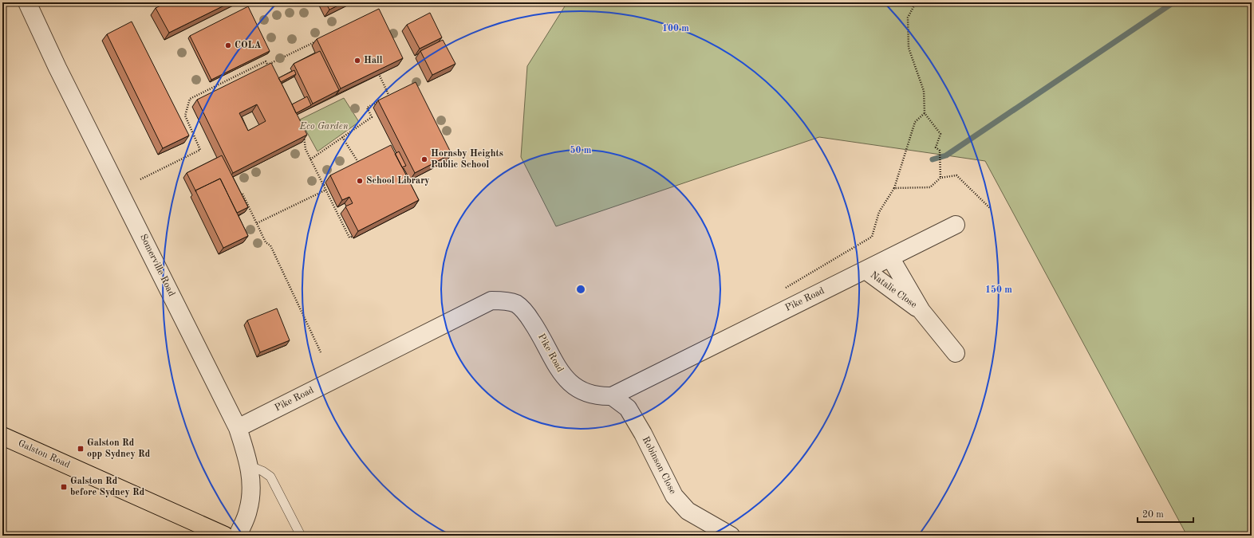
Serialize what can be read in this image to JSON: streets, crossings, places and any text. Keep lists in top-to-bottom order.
{
  "streets": {
    "main road": ["Galston Road"],
    "street": [
      "Somerville Road",
      "Natalie Close",
      "Pike Road",
      "Robinson Close"
    ]
  },
  "crossings": [
    ["Somerville Road", "Pike Road"],
    ["Natalie Close", "Pike Road"],
    ["Pike Road", "Robinson Close"]
  ],
  "parks": ["Eco Garden"],
  "places": {
    "other": [
      "COLA",
      "Hall",
      "Hornsby Heights Public School",
      "School Library"
    ],
    "transit": ["Galston Rd opp Sydney Rd", "Galston Rd before Sydney Rd"]
  },
  "scale_bar": "20 m",
  "rings": ["100 m", "50 m", "150 m"]
}
